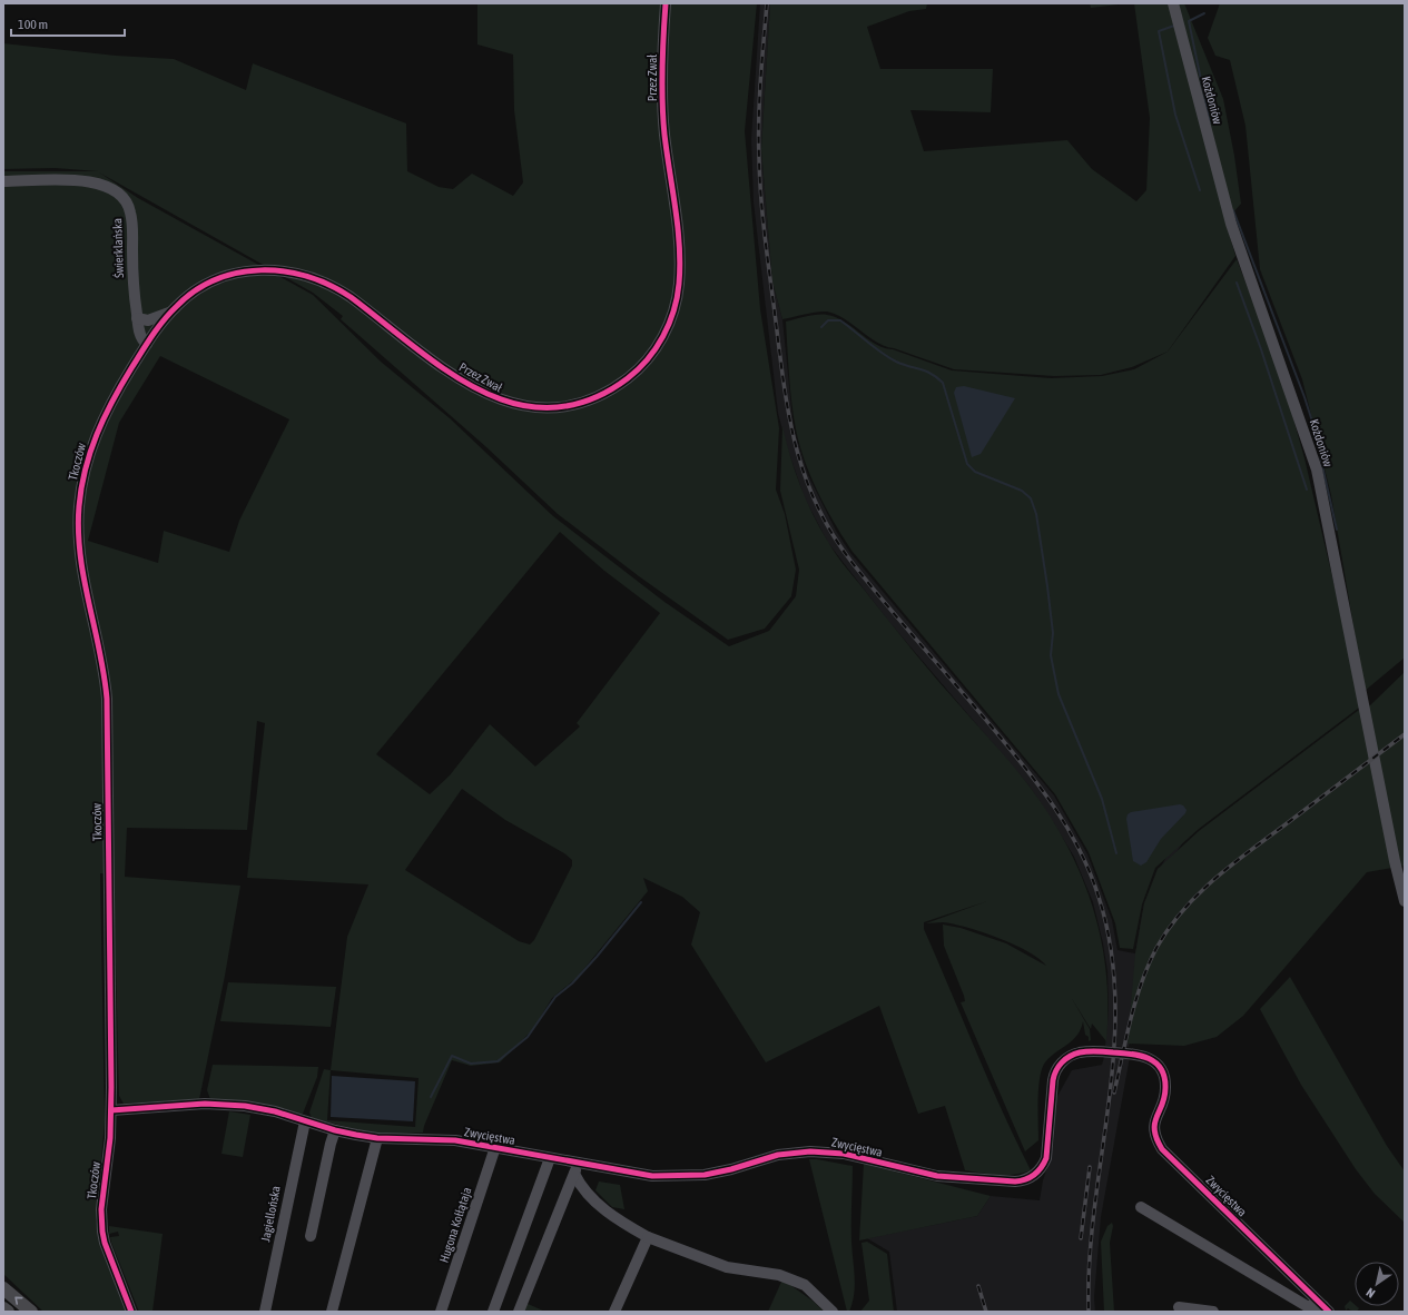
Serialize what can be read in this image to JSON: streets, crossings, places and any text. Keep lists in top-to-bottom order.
{
  "streets": {
    "street": [
      "Przez Zwał",
      "Kożdoniów",
      "Świerklańska",
      "Tkoczów",
      "Zwycięstwa",
      "Jagiellońska",
      "Hugona Kołłątaja"
    ]
  },
  "crossings": [
    ["Przez Zwał", "Świerklańska"],
    ["Przez Zwał", "Tkoczów"],
    ["Świerklańska", "Tkoczów"],
    ["Tkoczów", "Zwycięstwa"],
    ["Zwycięstwa", "Jagiellońska"],
    ["Zwycięstwa", "Hugona Kołłątaja"]
  ],
  "scale_bar": "100 m",
  "north": "bottom left"
}
